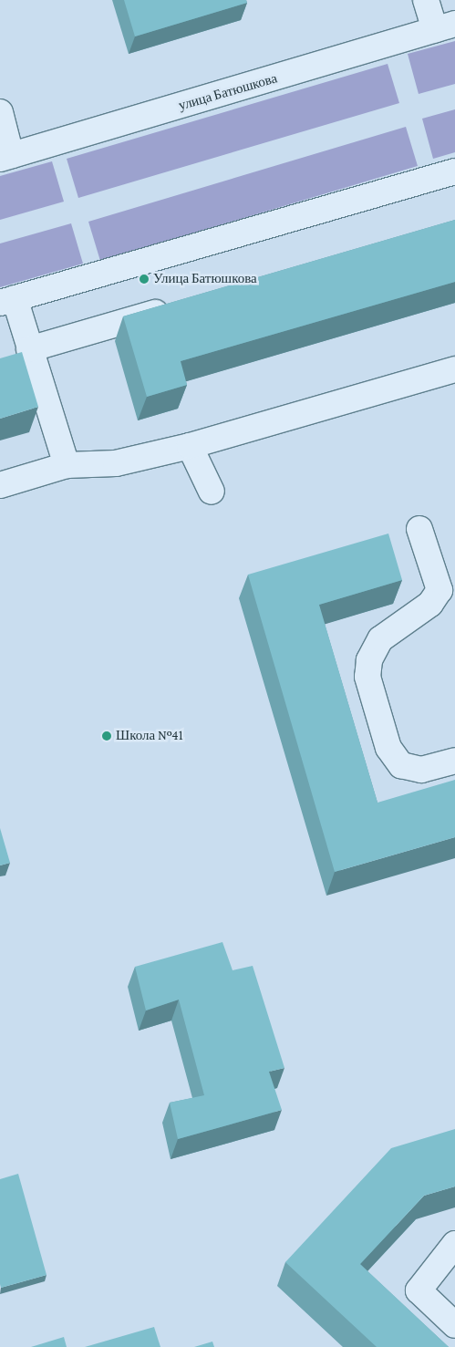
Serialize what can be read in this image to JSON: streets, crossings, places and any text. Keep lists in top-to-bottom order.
{
  "streets": {
    "street": ["улица Батюшкова"]
  },
  "places": ["Улица Батюшкова", "Школа №41"]
}
